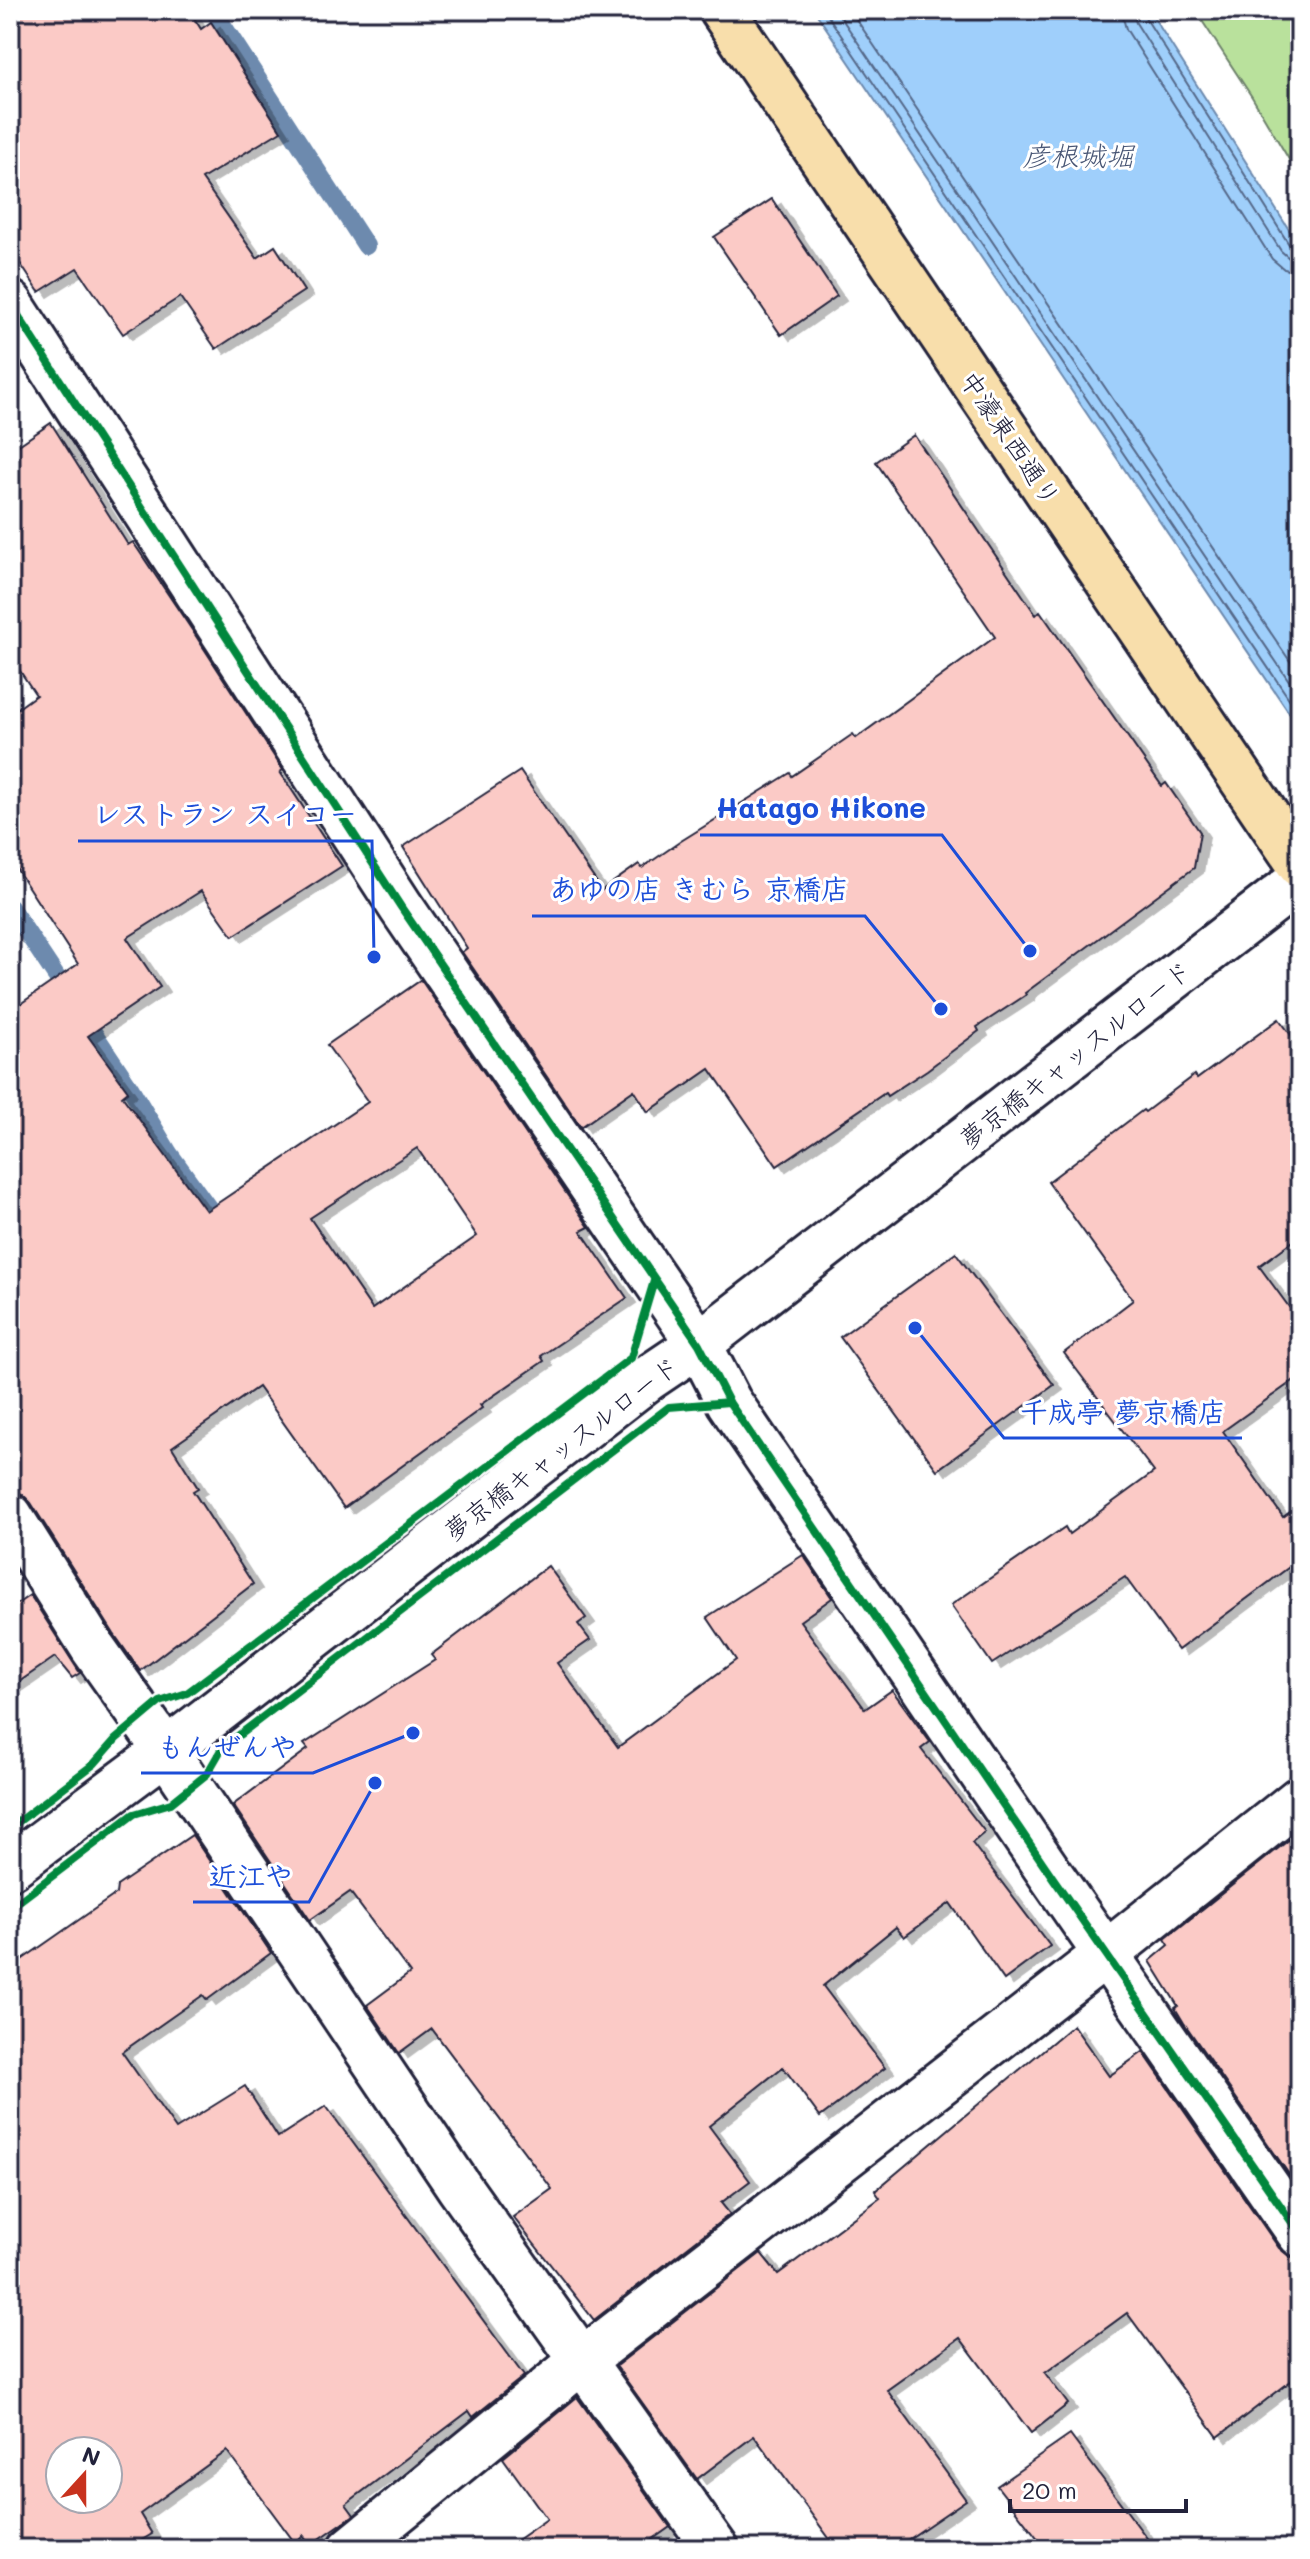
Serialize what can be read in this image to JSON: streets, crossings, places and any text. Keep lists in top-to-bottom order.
{
  "streets": {
    "main road": ["中濠東西通り"],
    "street": ["夢京橋キャッスルロード"]
  },
  "water": ["彦根城堀"],
  "places": [
    "Hatago Hikone",
    "レストラン スイコー",
    "あゆの店 きむら 京橋店",
    "千成亭 夢京橋店",
    "もんぜんや",
    "近江や"
  ],
  "scale_bar": "20 m",
  "north": "top"
}
